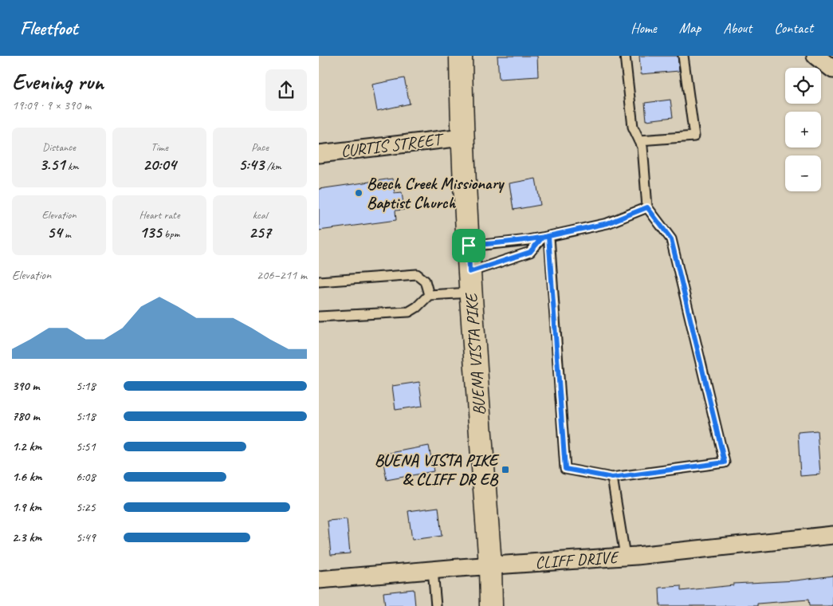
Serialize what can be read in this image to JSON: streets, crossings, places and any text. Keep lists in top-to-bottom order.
{
  "streets": {
    "main road": ["BUENA VISTA PIKE"],
    "street": ["CURTIS STREET", "CLIFF DRIVE"]
  },
  "crossings": [
    ["CURTIS STREET", "BUENA VISTA PIKE"],
    ["BUENA VISTA PIKE", "CLIFF DRIVE"]
  ],
  "places": {
    "other": ["Beech Creek Missionary Baptist Church"],
    "transit": ["BUENA VISTA PIKE & CLIFF DR EB"]
  },
  "page": {
    "header": "Fleetfoot",
    "nav": [
      "Home",
      "Map",
      "About",
      "Contact"
    ],
    "heading": ["Evening run", "19:09 · 9 × 390 m"],
    "map_buttons": ["+", "−"],
    "stats": [
      ["Distance", "3.51 km"],
      ["Time", "20:04"],
      ["Pace", "5:43 /km"],
      ["Elevation", "54 m"],
      ["Heart rate", "135 bpm"],
      ["kcal", "257"]
    ],
    "chart": ["Elevation", "206–211 m"],
    "list": [
      {
        "name": "390 m",
        "note": "5:18"
      },
      {
        "name": "780 m",
        "note": "5:18"
      },
      {
        "name": "1.2 km",
        "note": "5:51"
      },
      {
        "name": "1.6 km",
        "note": "6:08"
      },
      {
        "name": "1.9 km",
        "note": "5:25"
      },
      {
        "name": "2.3 km",
        "note": "5:49"
      }
    ]
  }
}
